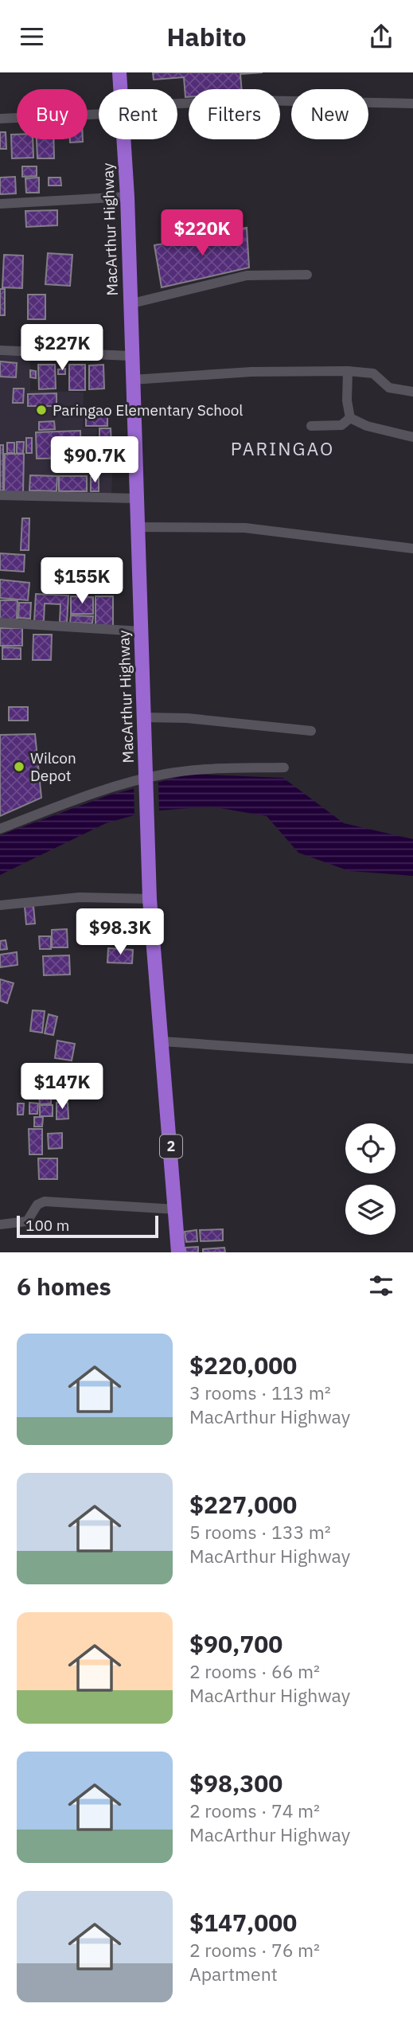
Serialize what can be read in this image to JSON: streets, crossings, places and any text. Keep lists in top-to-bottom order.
{
  "streets": {
    "highway": ["MacArthur Highway", "2"]
  },
  "districts": ["PARINGAO"],
  "places": ["Paringao Elementary School", "Wilcon Depot"],
  "scale_bar": "100 m",
  "page": {
    "header": "Habito",
    "chip": [
      "Buy",
      "Rent",
      "Filters",
      "New"
    ],
    "price": [
      "$220K",
      "$227K",
      "$90.7K",
      "$155K",
      "$98.3K",
      "$147K"
    ],
    "scale": "100 m",
    "heading": "6 homes",
    "list": [
      {
        "name": "$220,000",
        "note": "3 rooms · 113 m² · MacArthur Highway"
      },
      {
        "name": "$227,000",
        "note": "5 rooms · 133 m² · MacArthur Highway"
      },
      {
        "name": "$90,700",
        "note": "2 rooms · 66 m² · MacArthur Highway"
      },
      {
        "name": "$98,300",
        "note": "2 rooms · 74 m² · MacArthur Highway"
      },
      {
        "name": "$147,000",
        "note": "2 rooms · 76 m² · Apartment"
      }
    ]
  }
}
